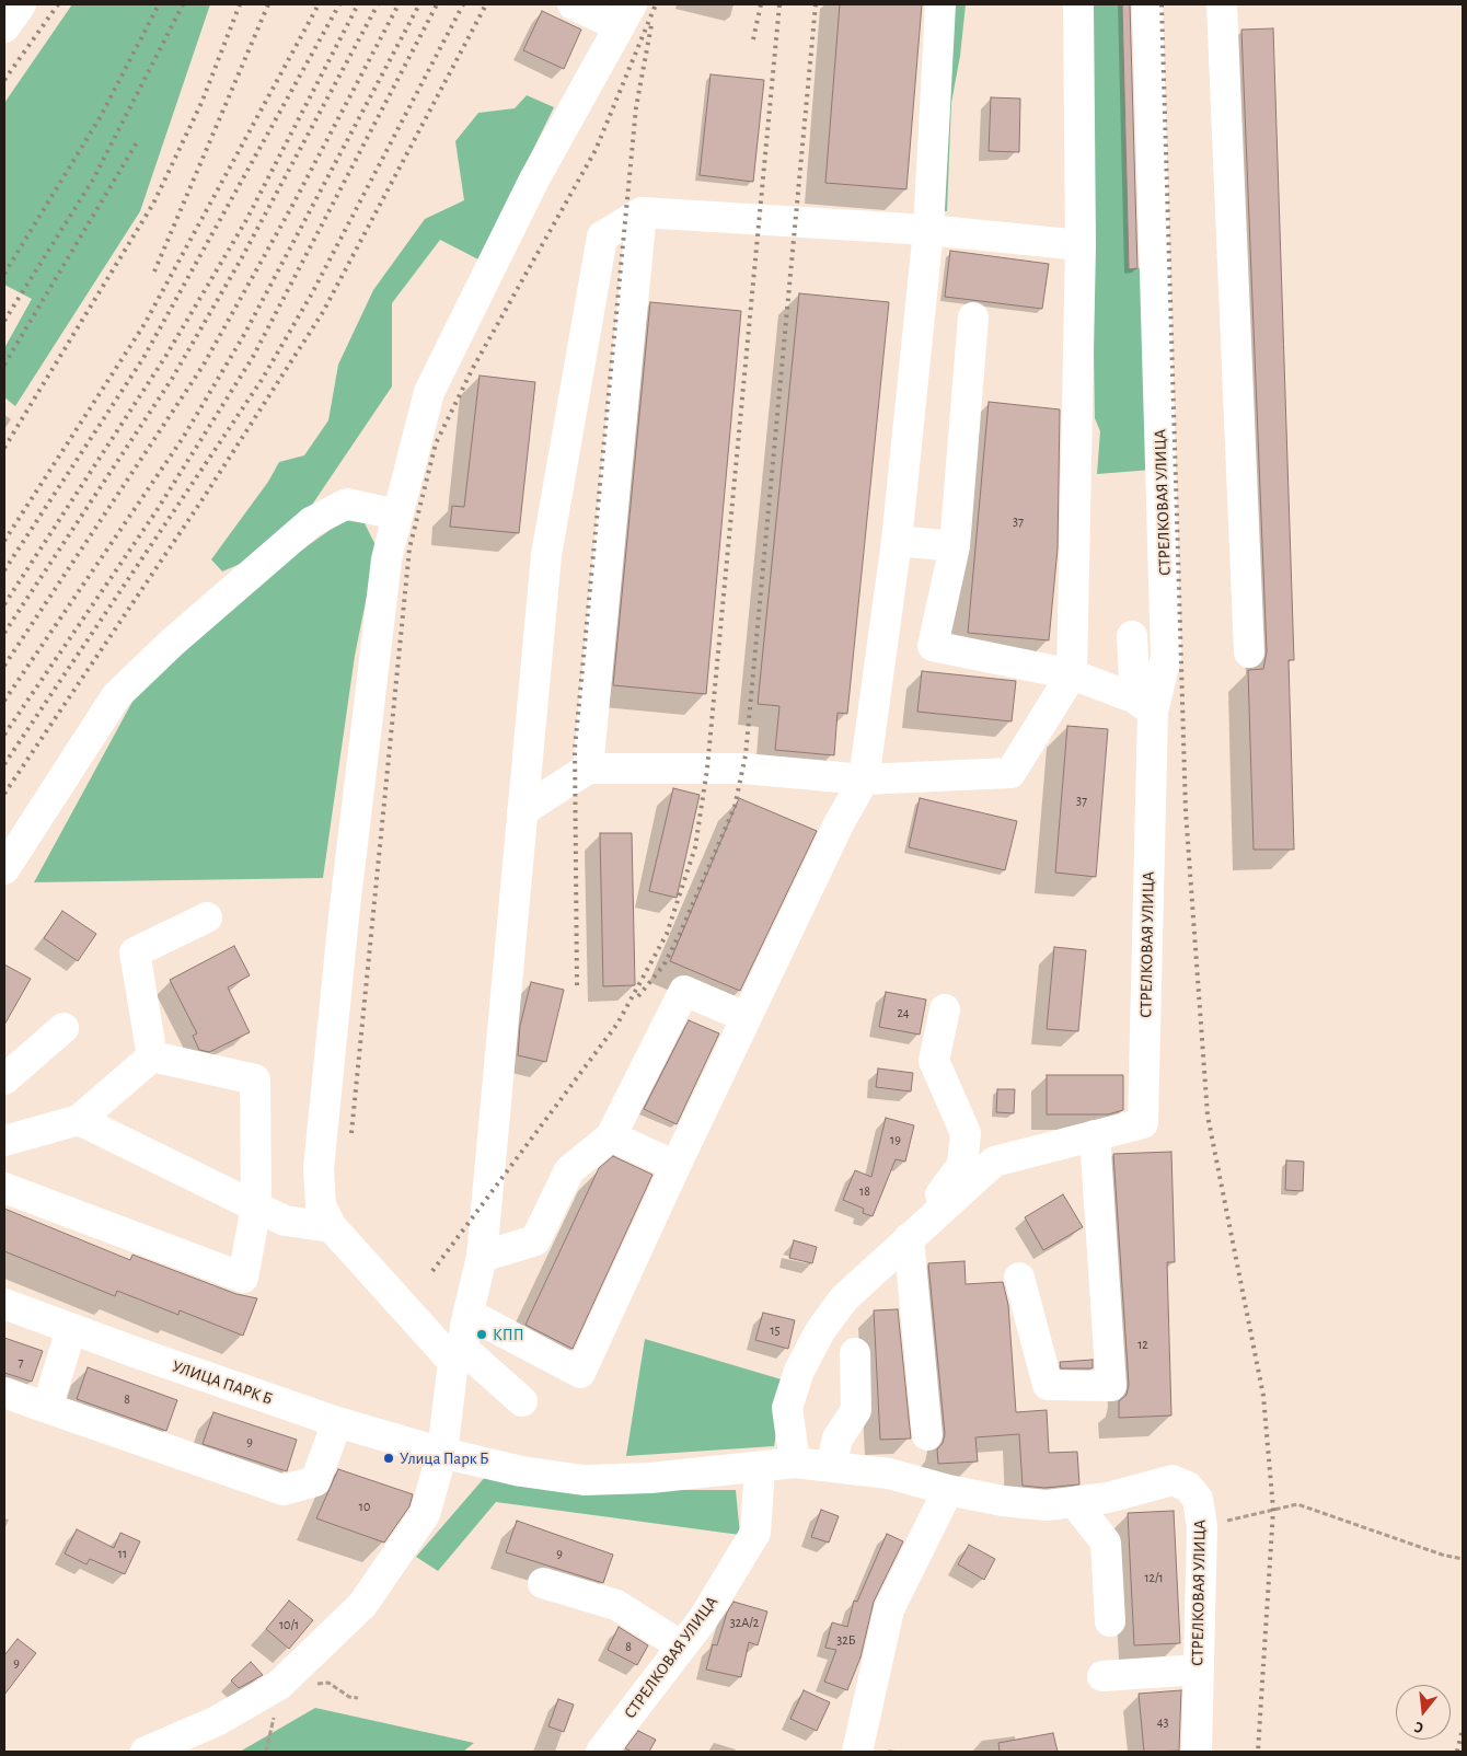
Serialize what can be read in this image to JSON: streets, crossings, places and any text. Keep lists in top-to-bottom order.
{
  "streets": {
    "street": ["СТРЕЛКОВАЯ УЛИЦА", "УЛИЦА ПАРК Б"]
  },
  "crossings": [
    ["СТРЕЛКОВАЯ УЛИЦА", "УЛИЦА ПАРК Б"]
  ],
  "places": ["КПП", "Улица Парк Б"],
  "house_numbers": [
    "37",
    "37",
    "24",
    "19",
    "18",
    "15",
    "12",
    "7",
    "8",
    "9",
    "10",
    "11",
    "9",
    "12/1",
    "32А/2",
    "10/1",
    "32Б",
    "8",
    "9",
    "43"
  ],
  "north": "bottom"
}
